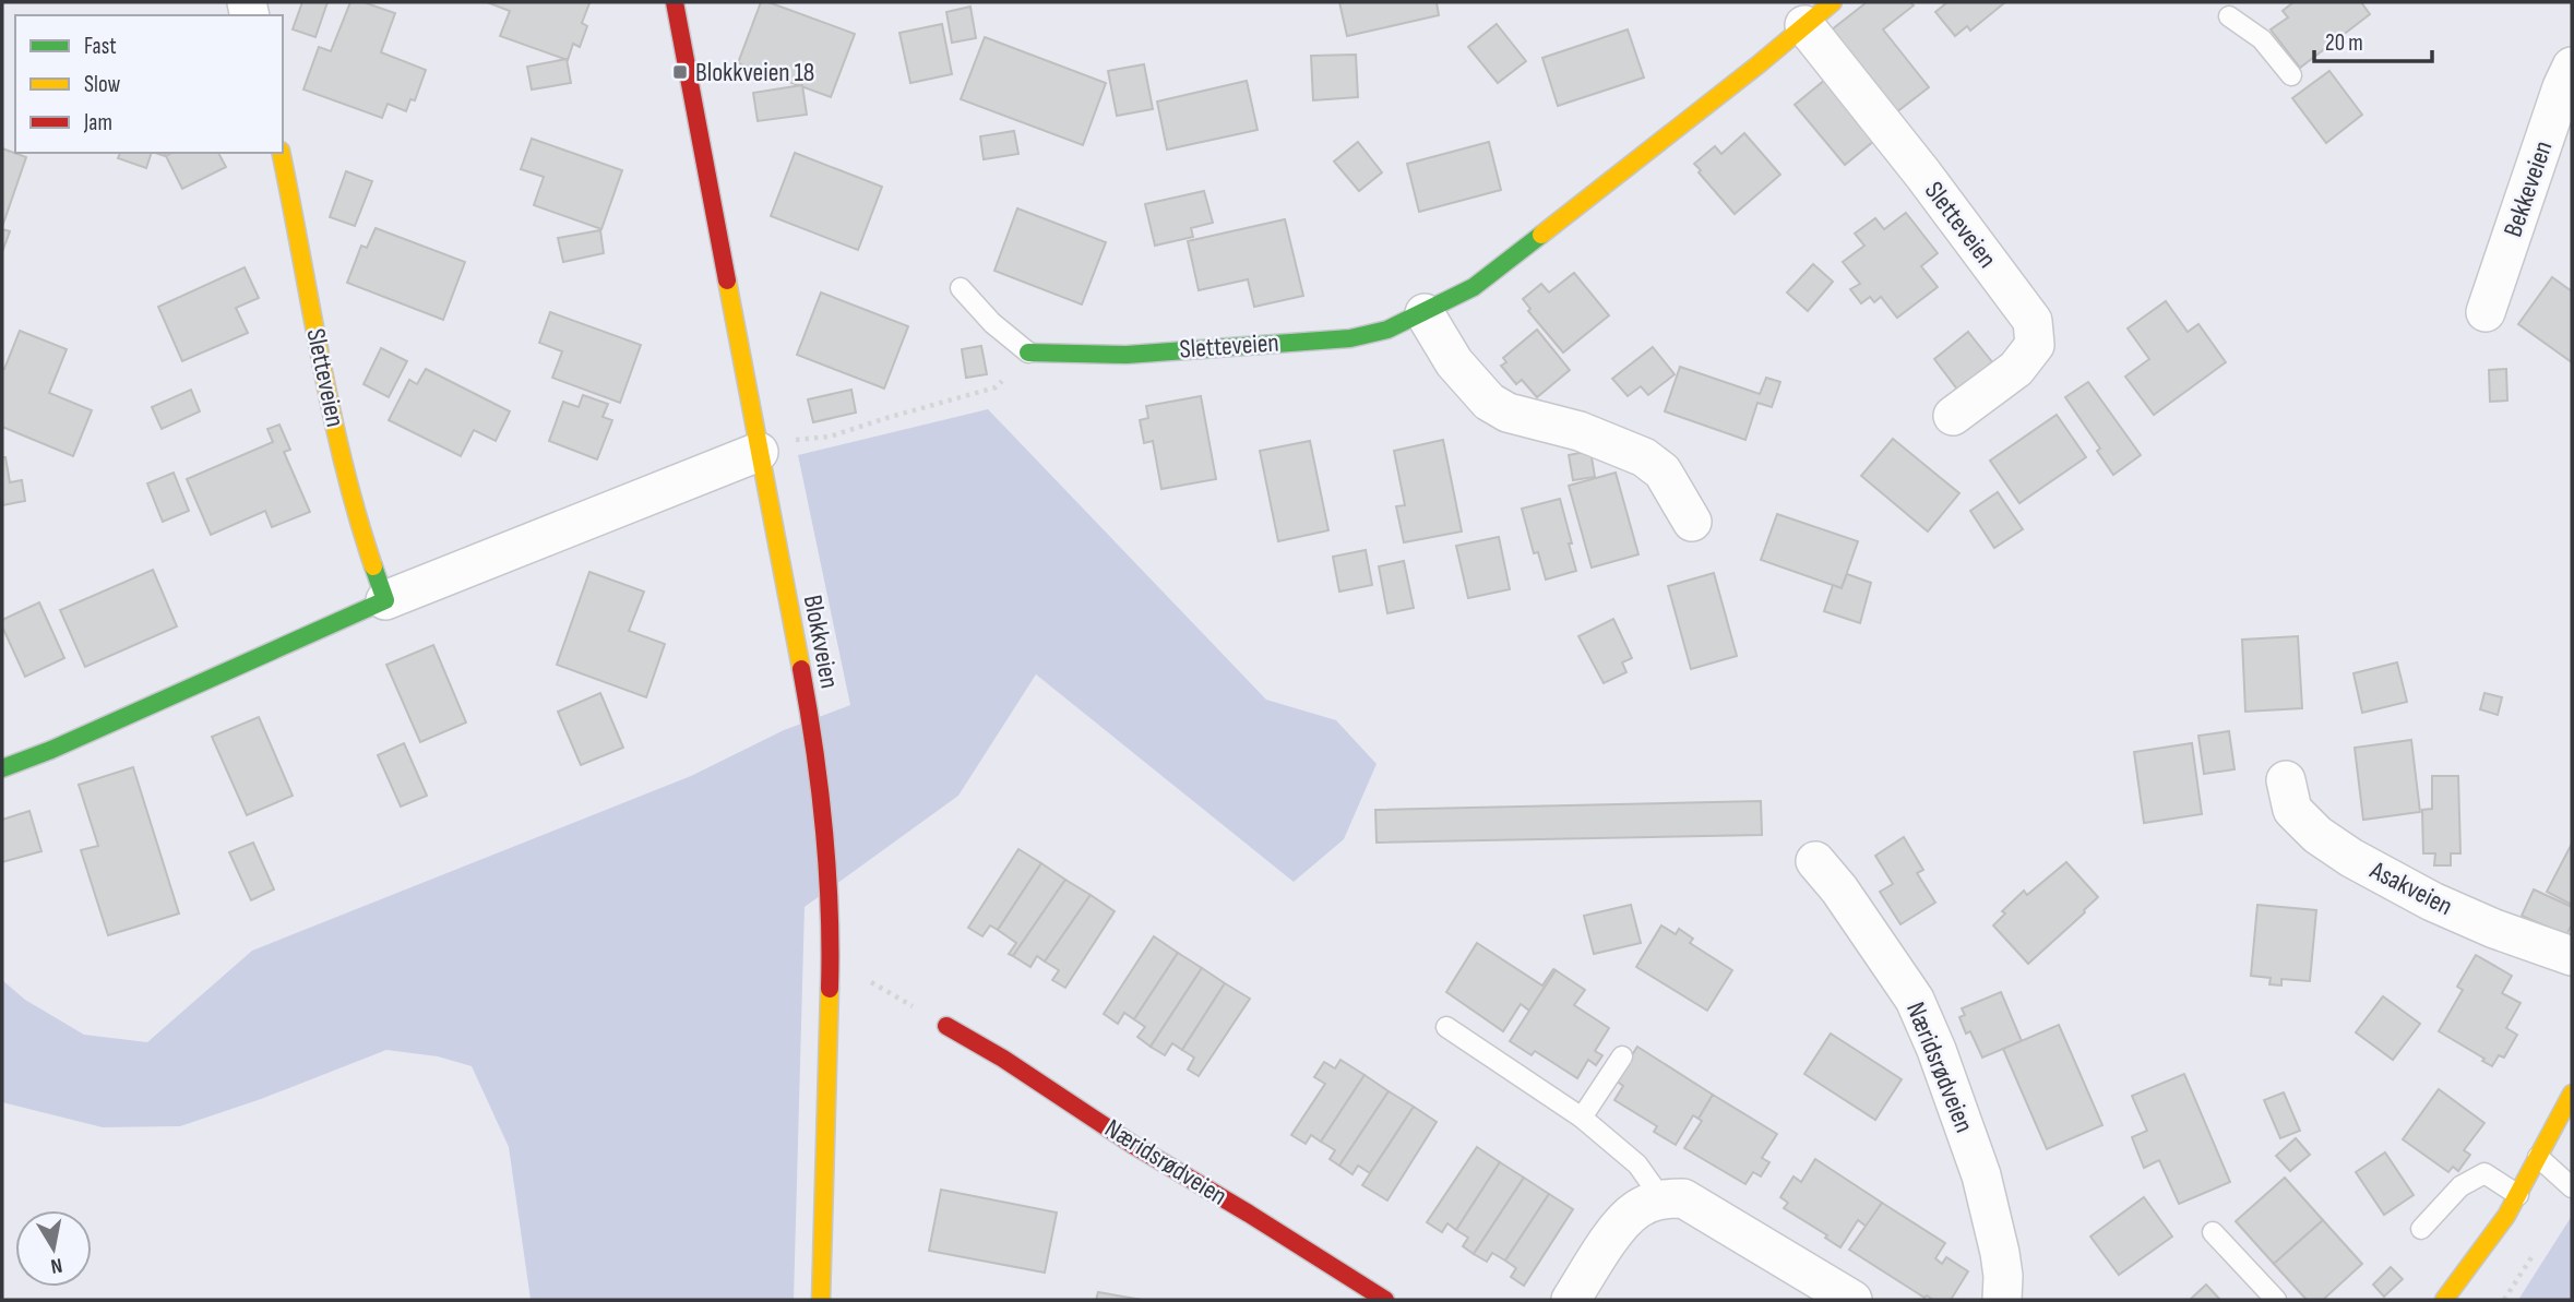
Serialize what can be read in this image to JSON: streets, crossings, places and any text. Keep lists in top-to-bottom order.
{
  "streets": {
    "street": [
      "Bekkeveien",
      "Sletteveien",
      "Blokkveien",
      "Asakveien",
      "Næridsrødveien"
    ]
  },
  "places": {
    "transit": ["Blokkveien 18"]
  },
  "legend": ["Fast", "Slow", "Jam"],
  "scale_bar": "20 m",
  "north": "bottom"
}
